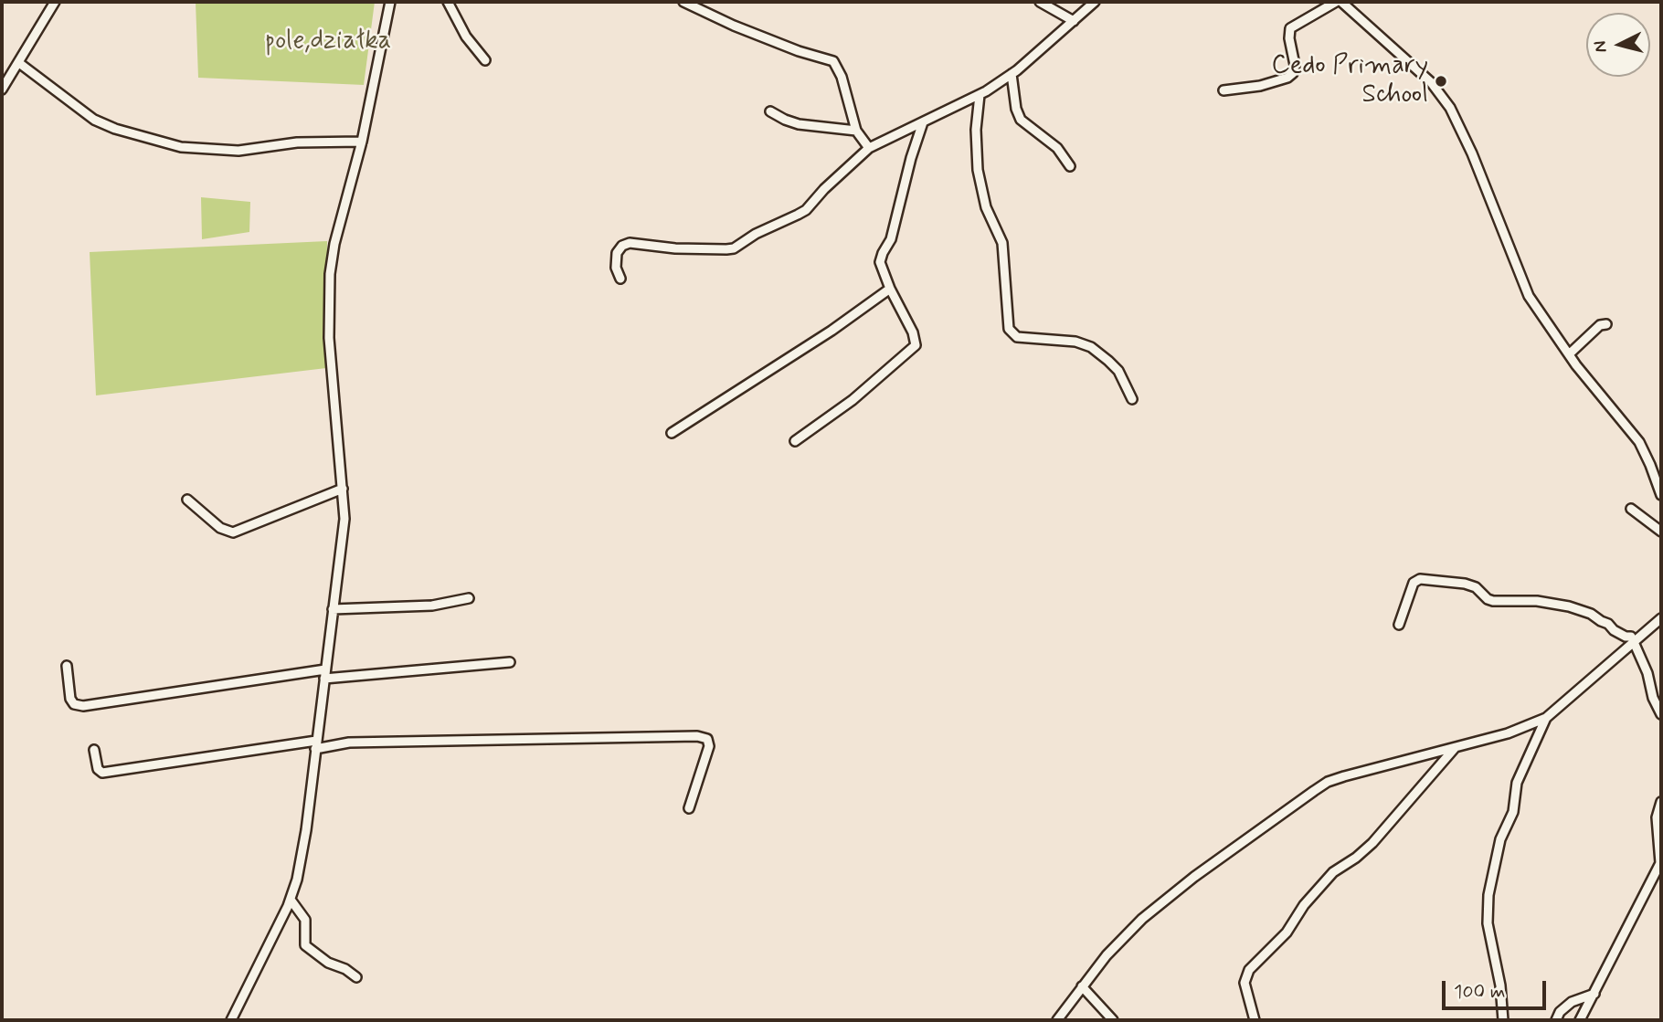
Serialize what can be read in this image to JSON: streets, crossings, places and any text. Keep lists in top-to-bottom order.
{
  "parks": ["pole,działka"],
  "places": ["Cedo Primary School"],
  "scale_bar": "100 m",
  "north": "left"
}
